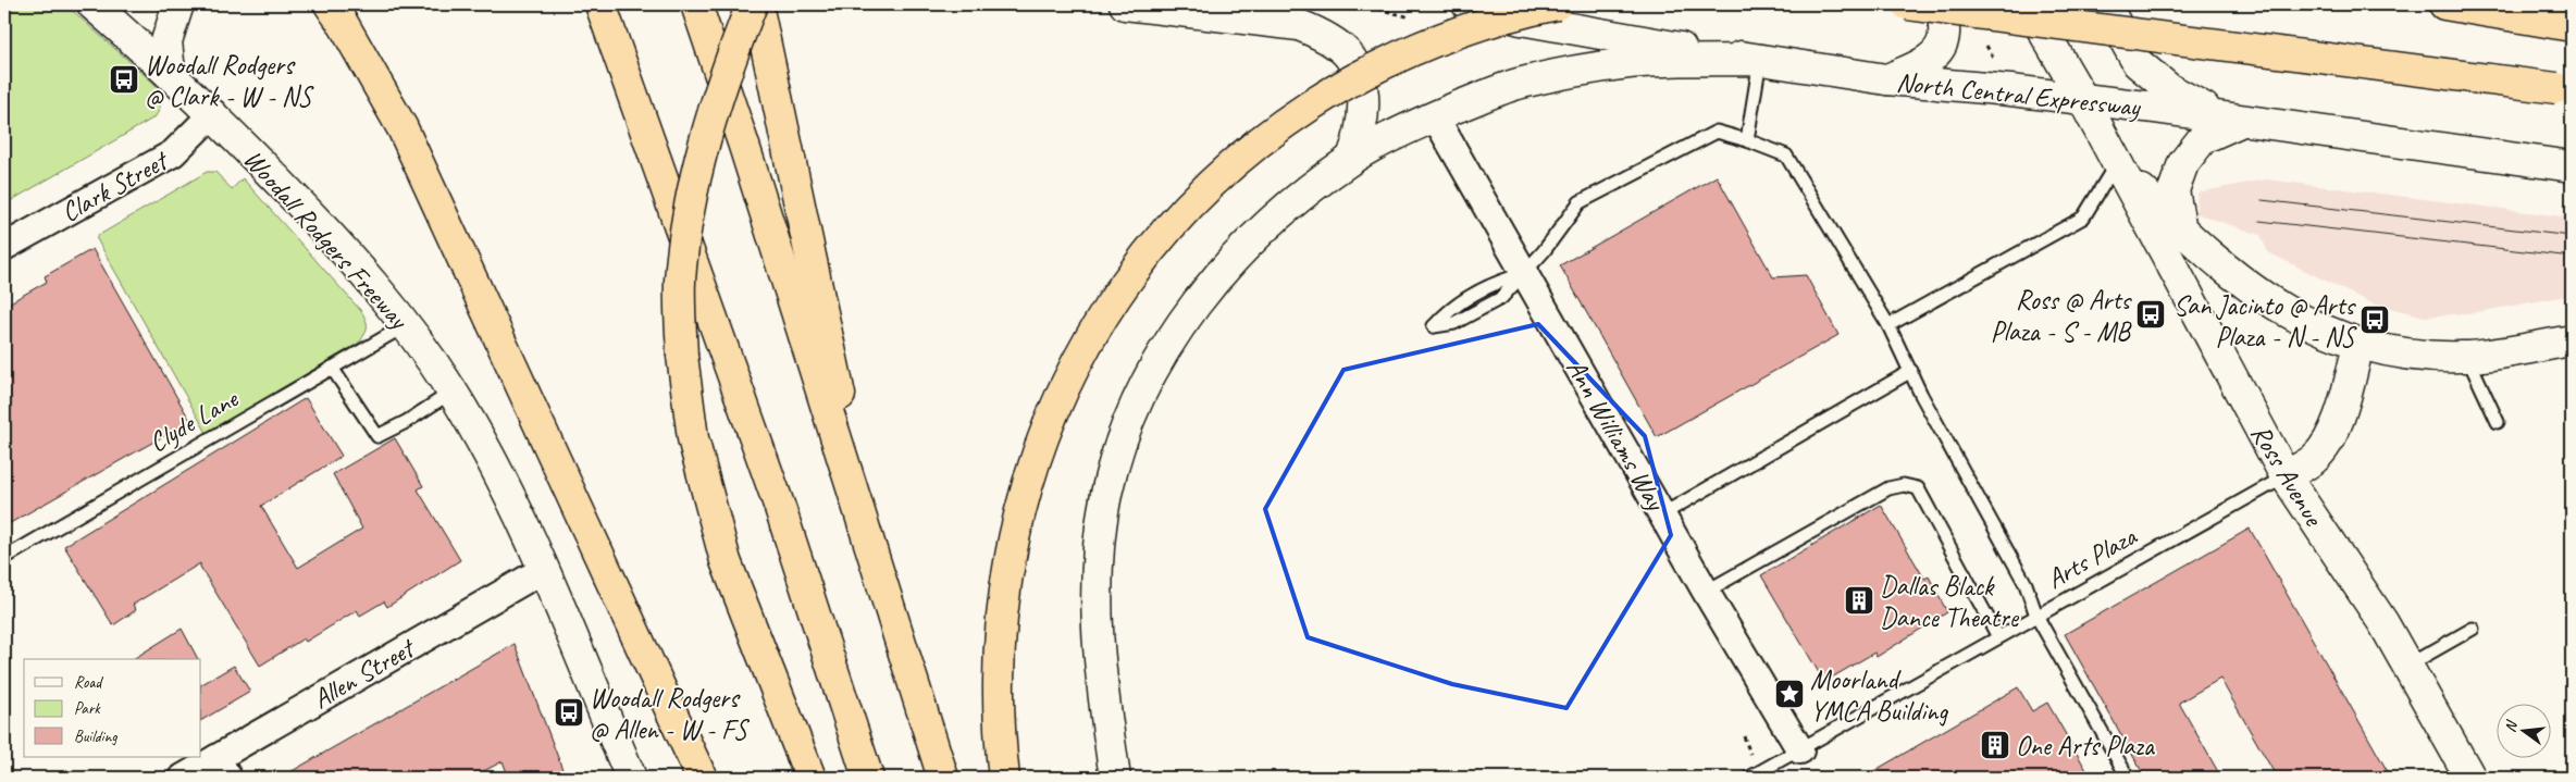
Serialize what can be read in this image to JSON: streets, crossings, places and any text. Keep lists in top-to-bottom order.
{
  "streets": {
    "main road": ["North Central Expressway", "Woodall Rodgers Freeway", "Ross Avenue"],
    "street": ["Clark Street", "Ann Williams Way", "Allen Street"],
    "lane": ["Clyde Lane", "Arts Plaza"]
  },
  "crossings": [
    ["North Central Expressway", "Ross Avenue"],
    ["Clark Street", "Woodall Rodgers Freeway"],
    ["Woodall Rodgers Freeway", "Clyde Lane"],
    ["Woodall Rodgers Freeway", "Allen Street"],
    ["Ann Williams Way", "Arts Plaza"],
    ["Ross Avenue", "Arts Plaza"]
  ],
  "places": {
    "bus stop": [
      "Woodall Rodgers @ Clark - W - NS",
      "Ross @ Arts Plaza - S - MB",
      "San Jacinto @ Arts Plaza - N - NS",
      "Woodall Rodgers @ Allen - W - FS"
    ],
    "building": ["Dallas Black Dance Theatre", "One Arts Plaza"],
    "place": ["Moorland YMCA Building"]
  },
  "legend": ["Road", "Park", "Building"],
  "north": "left"
}
